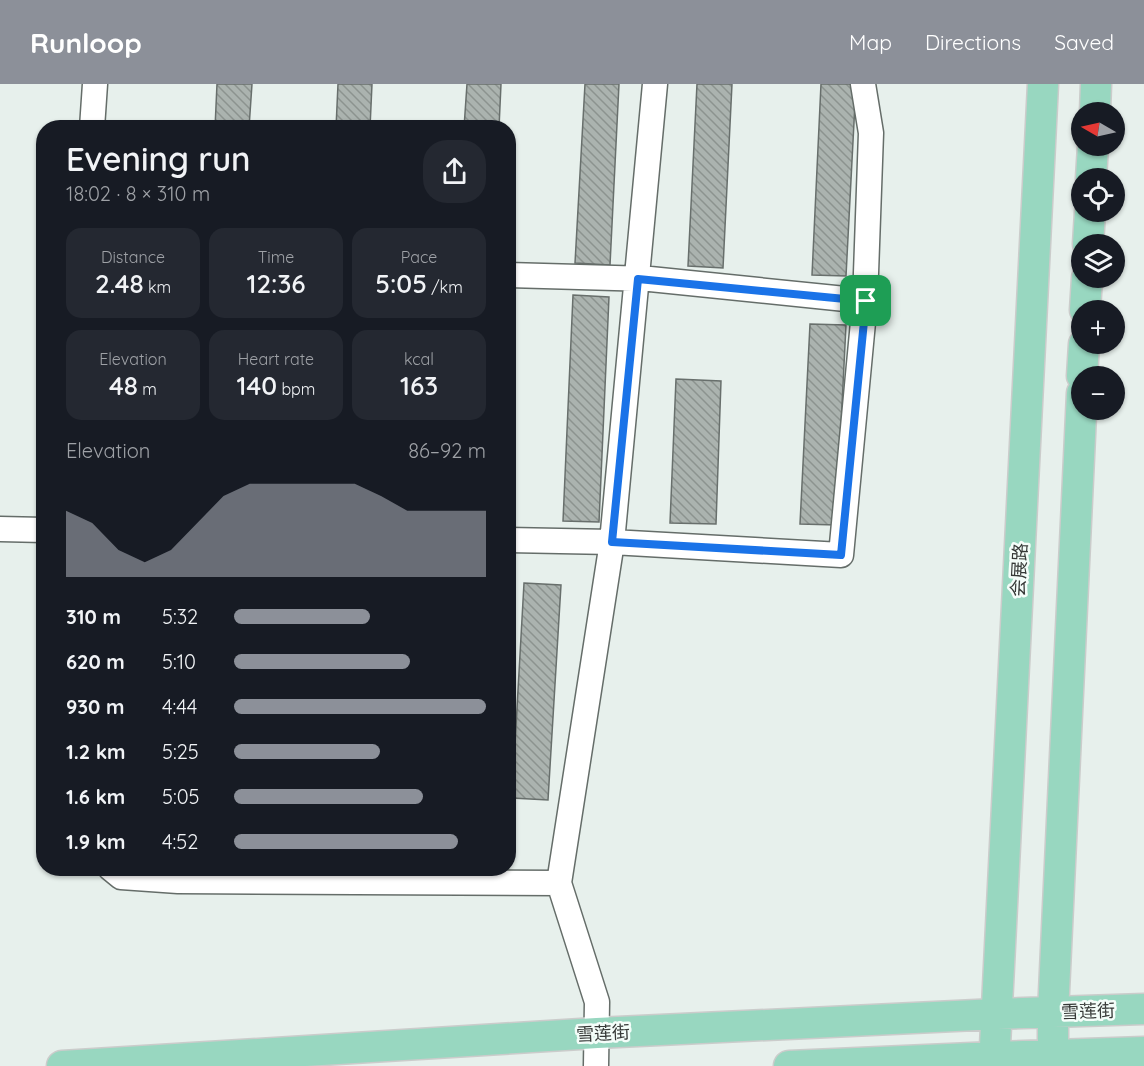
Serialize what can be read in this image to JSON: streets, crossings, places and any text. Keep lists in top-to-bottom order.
{
  "streets": {
    "main road": ["会展路", "雪莲街"]
  },
  "crossings": [
    ["会展路", "雪莲街"]
  ],
  "north": "left",
  "page": {
    "header": "Runloop",
    "nav": ["Map", "Directions", "Saved"],
    "map_buttons": ["+", "−"],
    "heading": ["Evening run", "18:02 · 8 × 310 m"],
    "stats": [
      ["Distance", "2.48 km"],
      ["Time", "12:36"],
      ["Pace", "5:05 /km"],
      ["Elevation", "48 m"],
      ["Heart rate", "140 bpm"],
      ["kcal", "163"]
    ],
    "chart": ["Elevation", "86–92 m"],
    "list": [
      {
        "name": "310 m",
        "note": "5:32"
      },
      {
        "name": "620 m",
        "note": "5:10"
      },
      {
        "name": "930 m",
        "note": "4:44"
      },
      {
        "name": "1.2 km",
        "note": "5:25"
      },
      {
        "name": "1.6 km",
        "note": "5:05"
      },
      {
        "name": "1.9 km",
        "note": "4:52"
      }
    ]
  }
}
